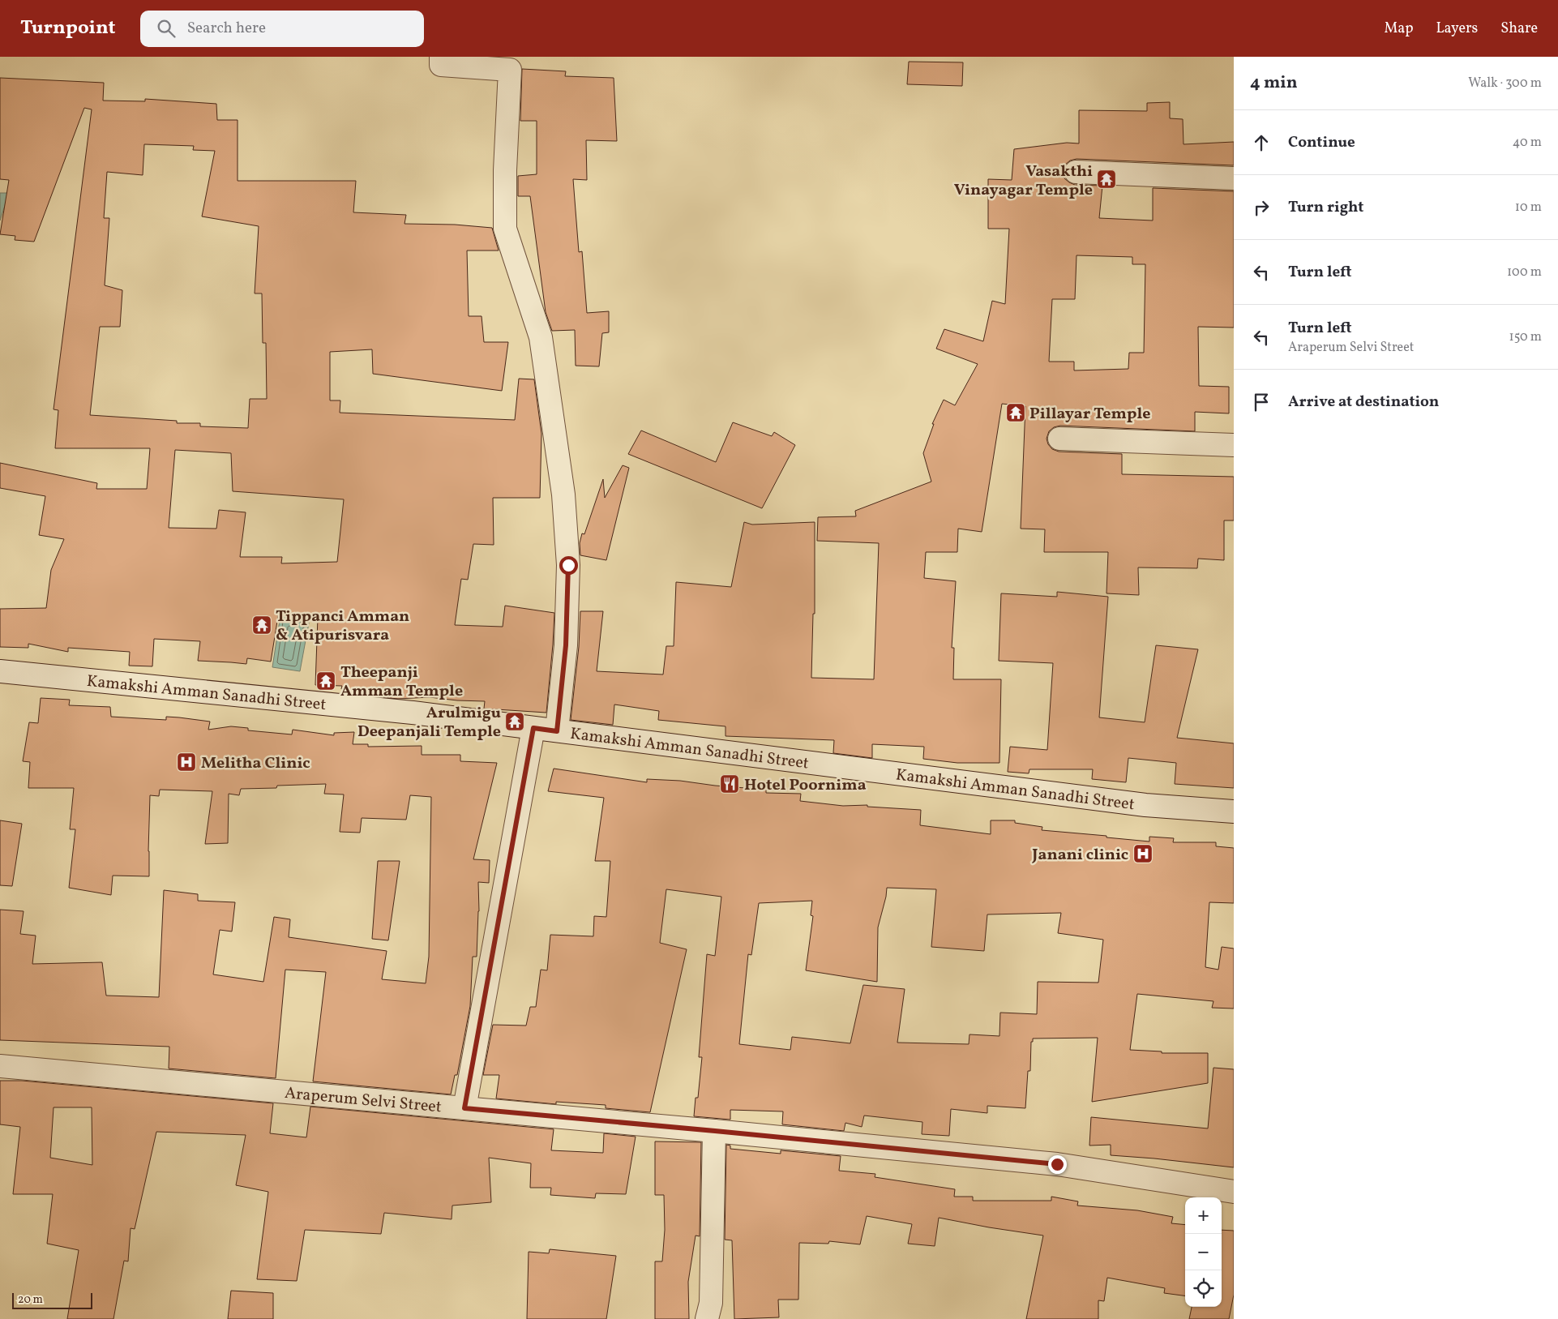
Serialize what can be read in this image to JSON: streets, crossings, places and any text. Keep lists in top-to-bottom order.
{
  "streets": {
    "street": ["Kamakshi Amman Sanadhi Street", "Araperum Selvi Street"]
  },
  "places": {
    "temple": [
      "Vasakthi Vinayagar Temple",
      "Pillayar Temple",
      "Tippanci Amman & Atipurisvara",
      "Theepanji Amman Temple",
      "Arulmigu Deepanjali Temple"
    ],
    "hospital": ["Melitha Clinic", "Janani clinic"],
    "restaurant": ["Hotel Poornima"]
  },
  "scale_bar": "20 m",
  "page": {
    "header": "Turnpoint",
    "search": "Search here",
    "nav": ["Map", "Layers", "Share"],
    "heading": ["4 min", "Walk · 300 m"],
    "list": [
      ["Continue", "40 m"],
      ["Turn right", "10 m"],
      ["Turn left", "100 m"],
      ["Turn left", "Araperum Selvi Street", "150 m"],
      "Arrive at destination"
    ],
    "map_buttons": ["+", "−"],
    "scale": "20 m"
  }
}
